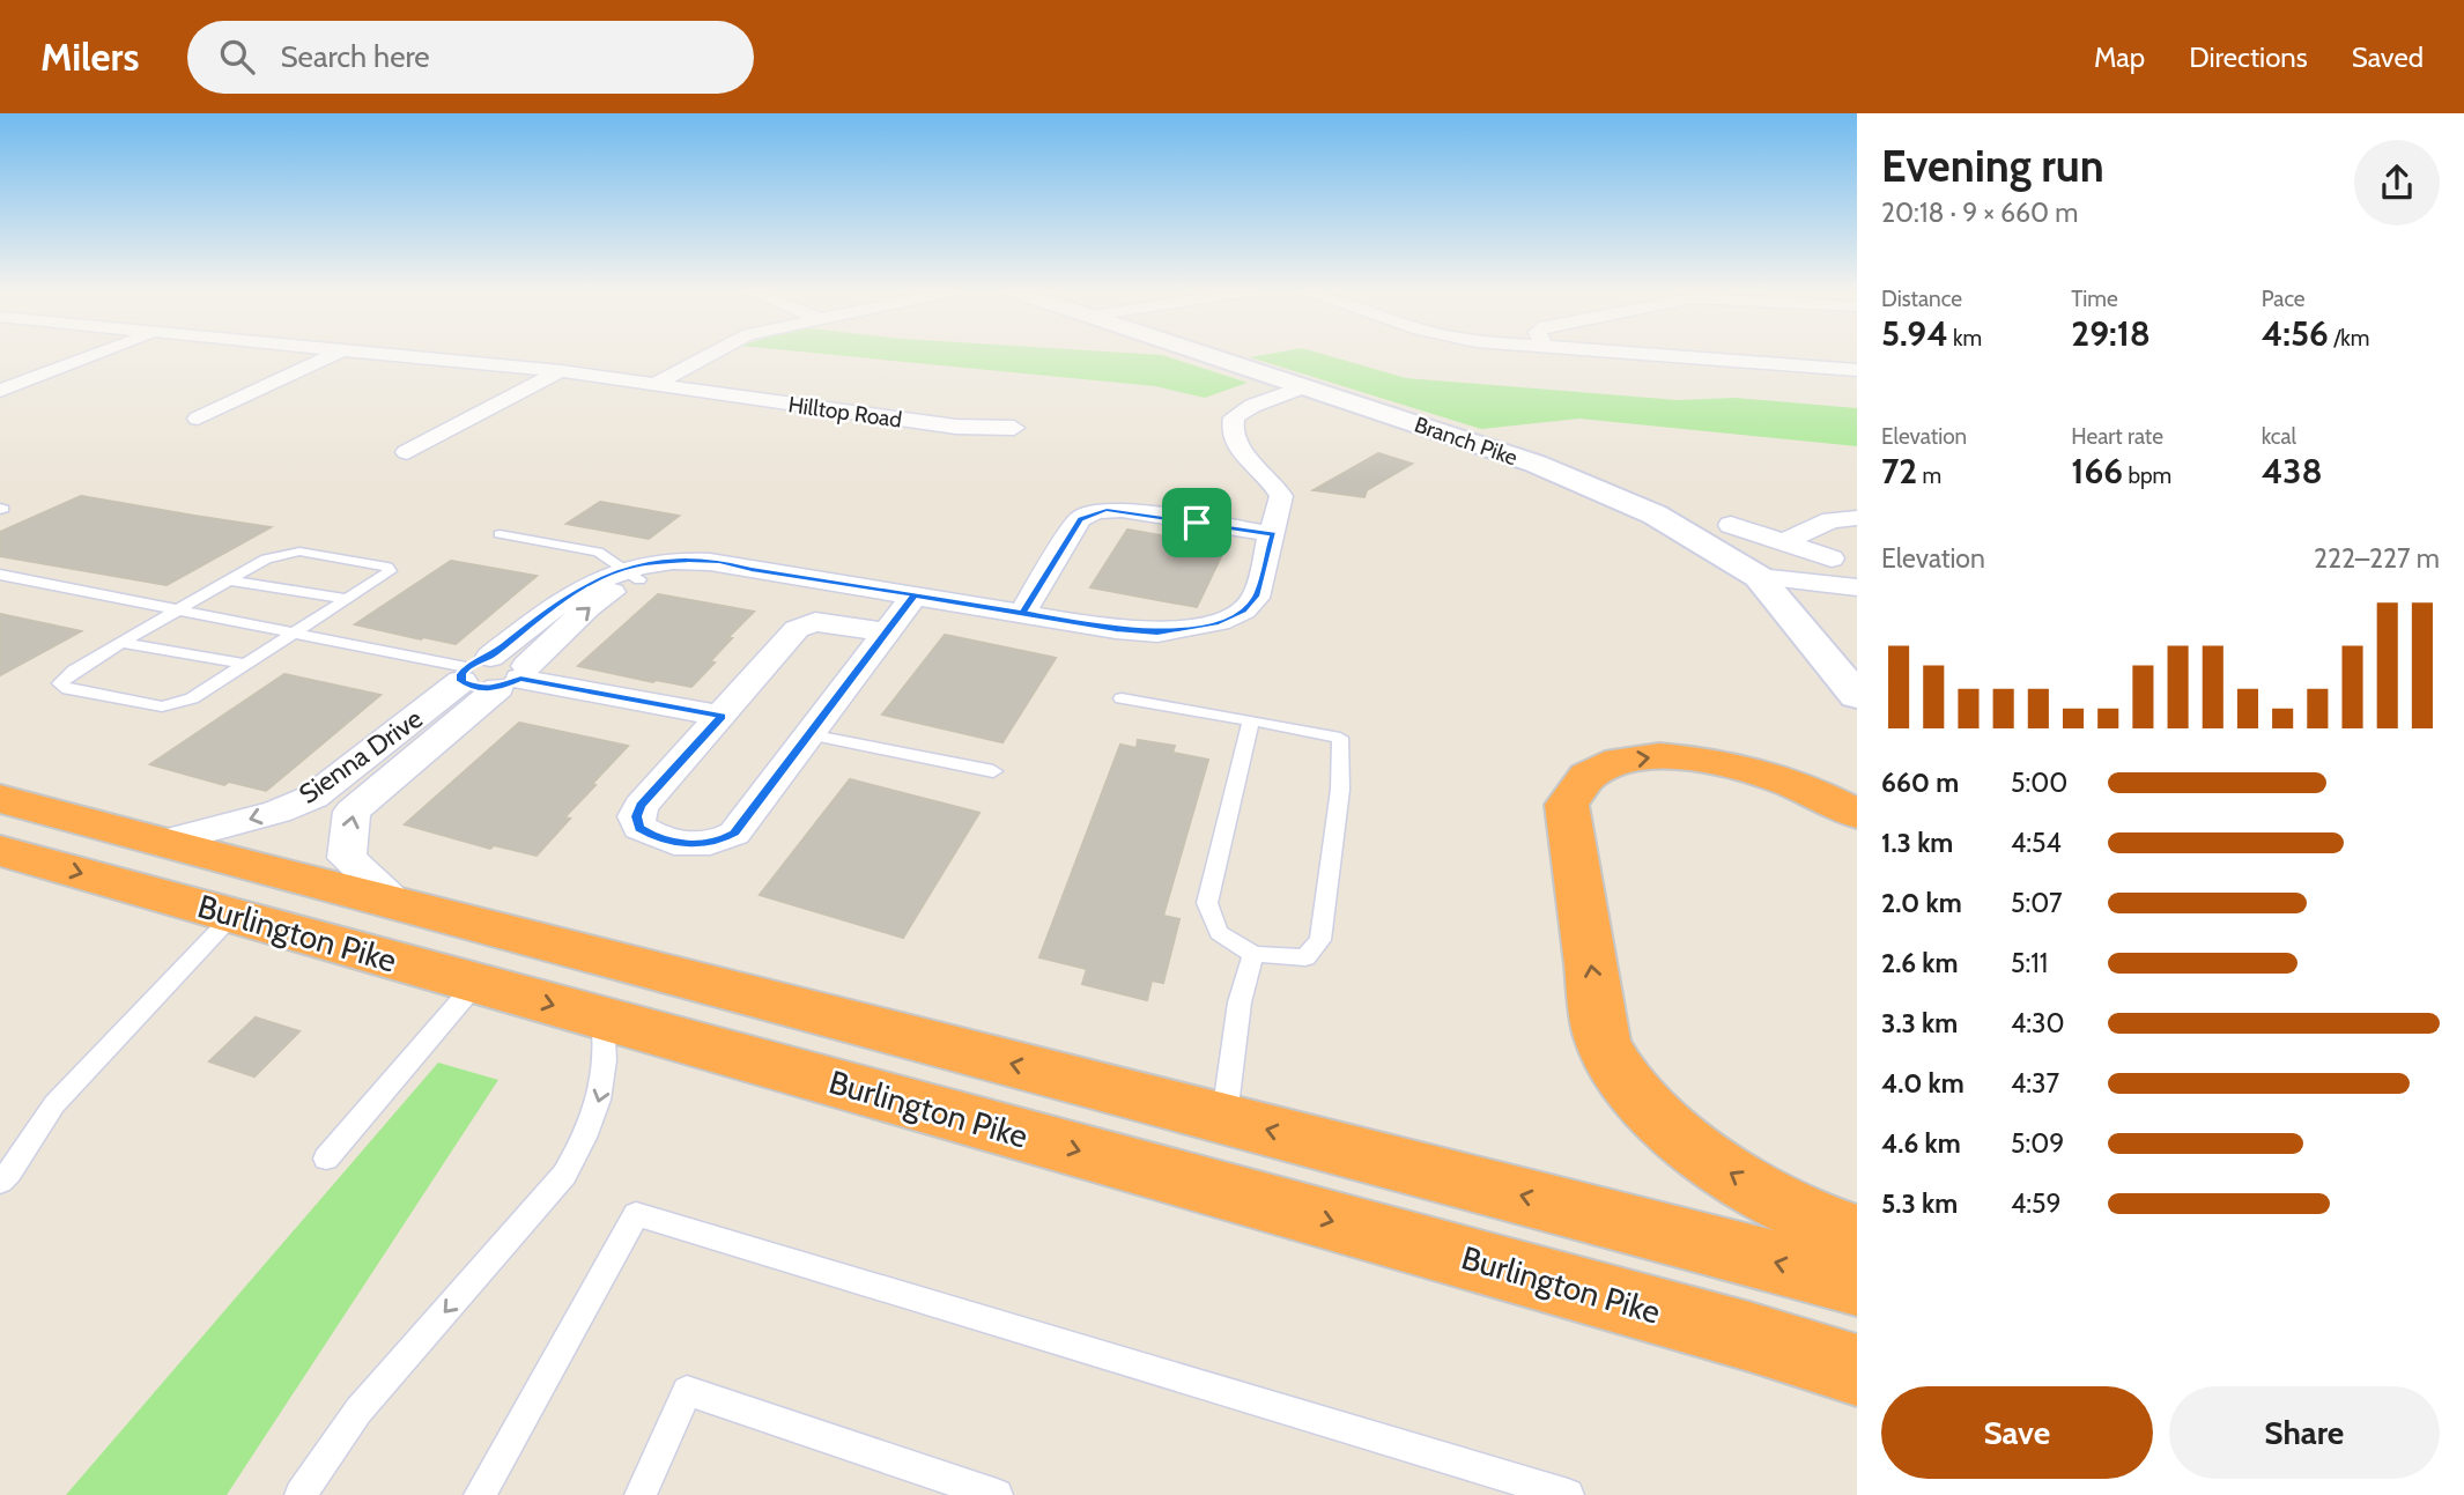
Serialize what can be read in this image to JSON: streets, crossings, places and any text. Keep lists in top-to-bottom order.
{
  "streets": {
    "highway": ["Burlington Pike"],
    "street": ["Hilltop Road", "Branch Pike", "Sienna Drive"]
  },
  "crossings": [
    ["Branch Pike", "Sienna Drive"],
    ["Sienna Drive", "Burlington Pike"]
  ],
  "page": {
    "header": "Milers",
    "search": "Search here",
    "nav": ["Map", "Directions", "Saved"],
    "heading": ["Evening run", "20:18 · 9 × 660 m"],
    "stats": [
      ["Distance", "5.94 km"],
      ["Time", "29:18"],
      ["Pace", "4:56 /km"],
      ["Elevation", "72 m"],
      ["Heart rate", "166 bpm"],
      ["kcal", "438"]
    ],
    "chart": ["Elevation", "222–227 m"],
    "list": [
      {
        "name": "660 m",
        "note": "5:00"
      },
      {
        "name": "1.3 km",
        "note": "4:54"
      },
      {
        "name": "2.0 km",
        "note": "5:07"
      },
      {
        "name": "2.6 km",
        "note": "5:11"
      },
      {
        "name": "3.3 km",
        "note": "4:30"
      },
      {
        "name": "4.0 km",
        "note": "4:37"
      },
      {
        "name": "4.6 km",
        "note": "5:09"
      },
      {
        "name": "5.3 km",
        "note": "4:59"
      }
    ],
    "buttons": ["Save", "Share"]
  }
}
